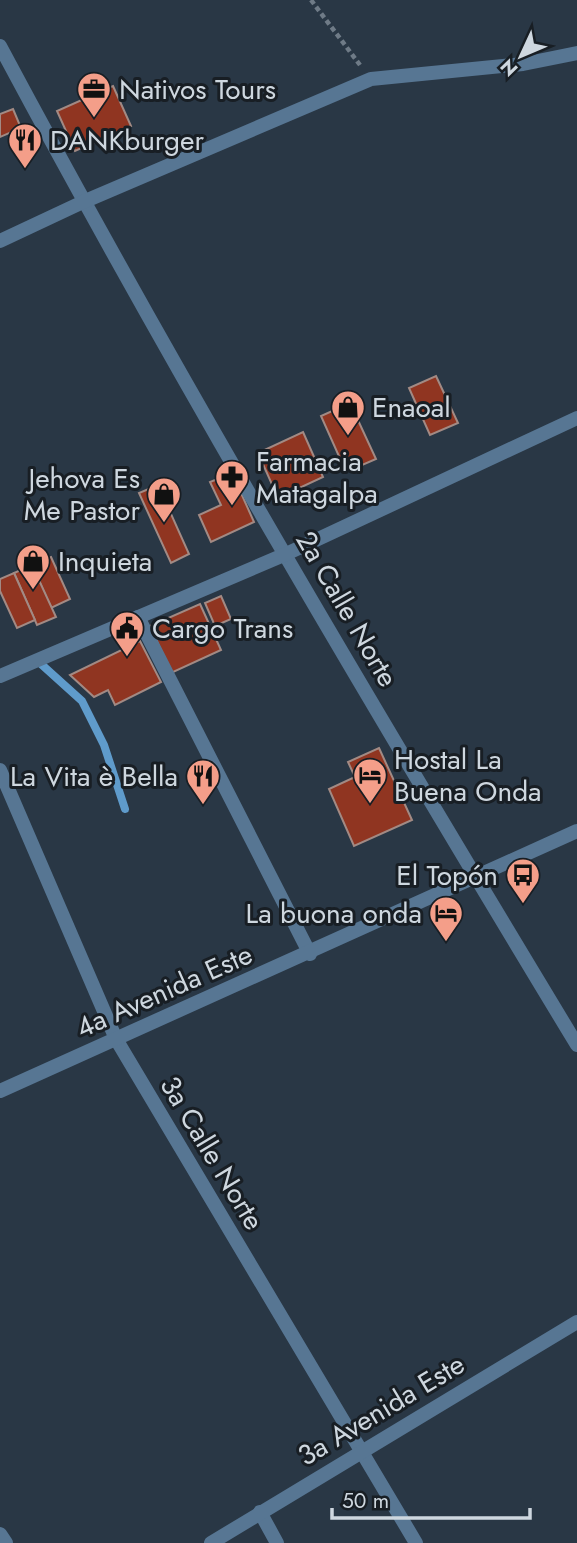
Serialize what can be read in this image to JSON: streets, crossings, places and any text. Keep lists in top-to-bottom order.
{
  "streets": {
    "street": [
      "2a Calle Norte",
      "4a Avenida Este",
      "3a Calle Norte",
      "3a Avenida Este"
    ]
  },
  "crossings": [
    ["2a Calle Norte", "4a Avenida Este"],
    ["4a Avenida Este", "3a Calle Norte"],
    ["3a Calle Norte", "3a Avenida Este"]
  ],
  "places": {
    "office": ["Nativos Tours"],
    "restaurant": ["DANKburger", "La Vita è Bella"],
    "shop": ["Enaoal", "Jehova Es Me Pastor", "Inquieta"],
    "pharmacy": ["Farmacia Matagalpa"],
    "public building": ["Cargo Trans"],
    "hotel": ["Hostal La Buena Onda", "La buona onda"],
    "bus stop": ["El Topón"]
  },
  "scale_bar": "50 m",
  "north": "bottom left"
}
